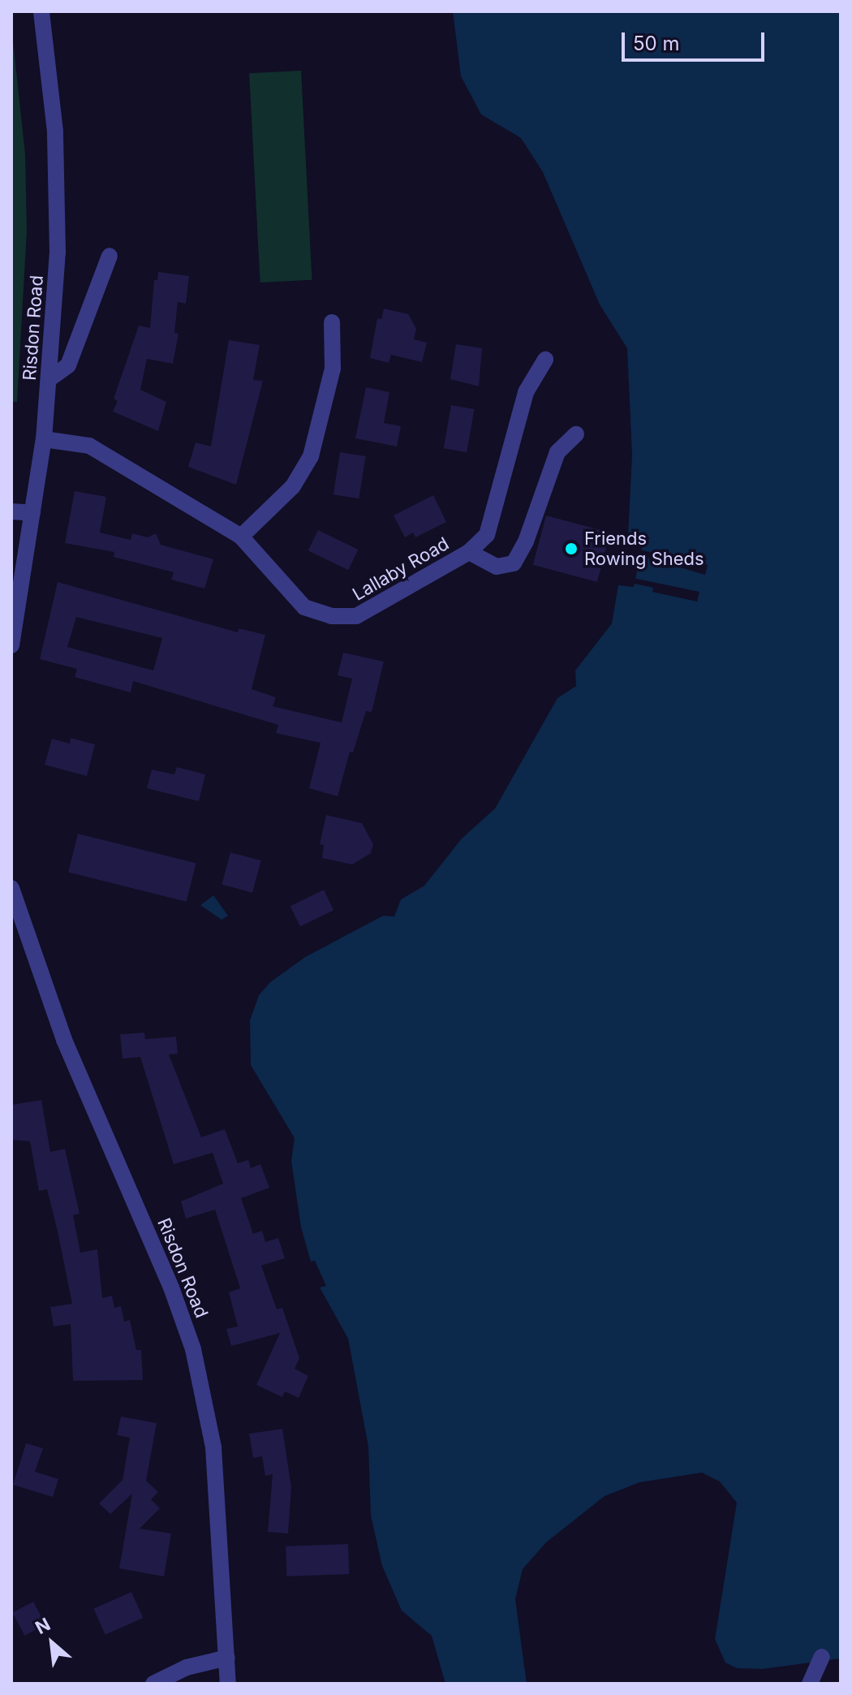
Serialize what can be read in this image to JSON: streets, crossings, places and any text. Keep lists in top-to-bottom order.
{
  "streets": {
    "street": ["Risdon Road", "Lallaby Road"]
  },
  "crossings": [
    ["Risdon Road", "Lallaby Road"]
  ],
  "places": ["Friends Rowing Sheds"],
  "scale_bar": "50 m",
  "north": "top left"
}
